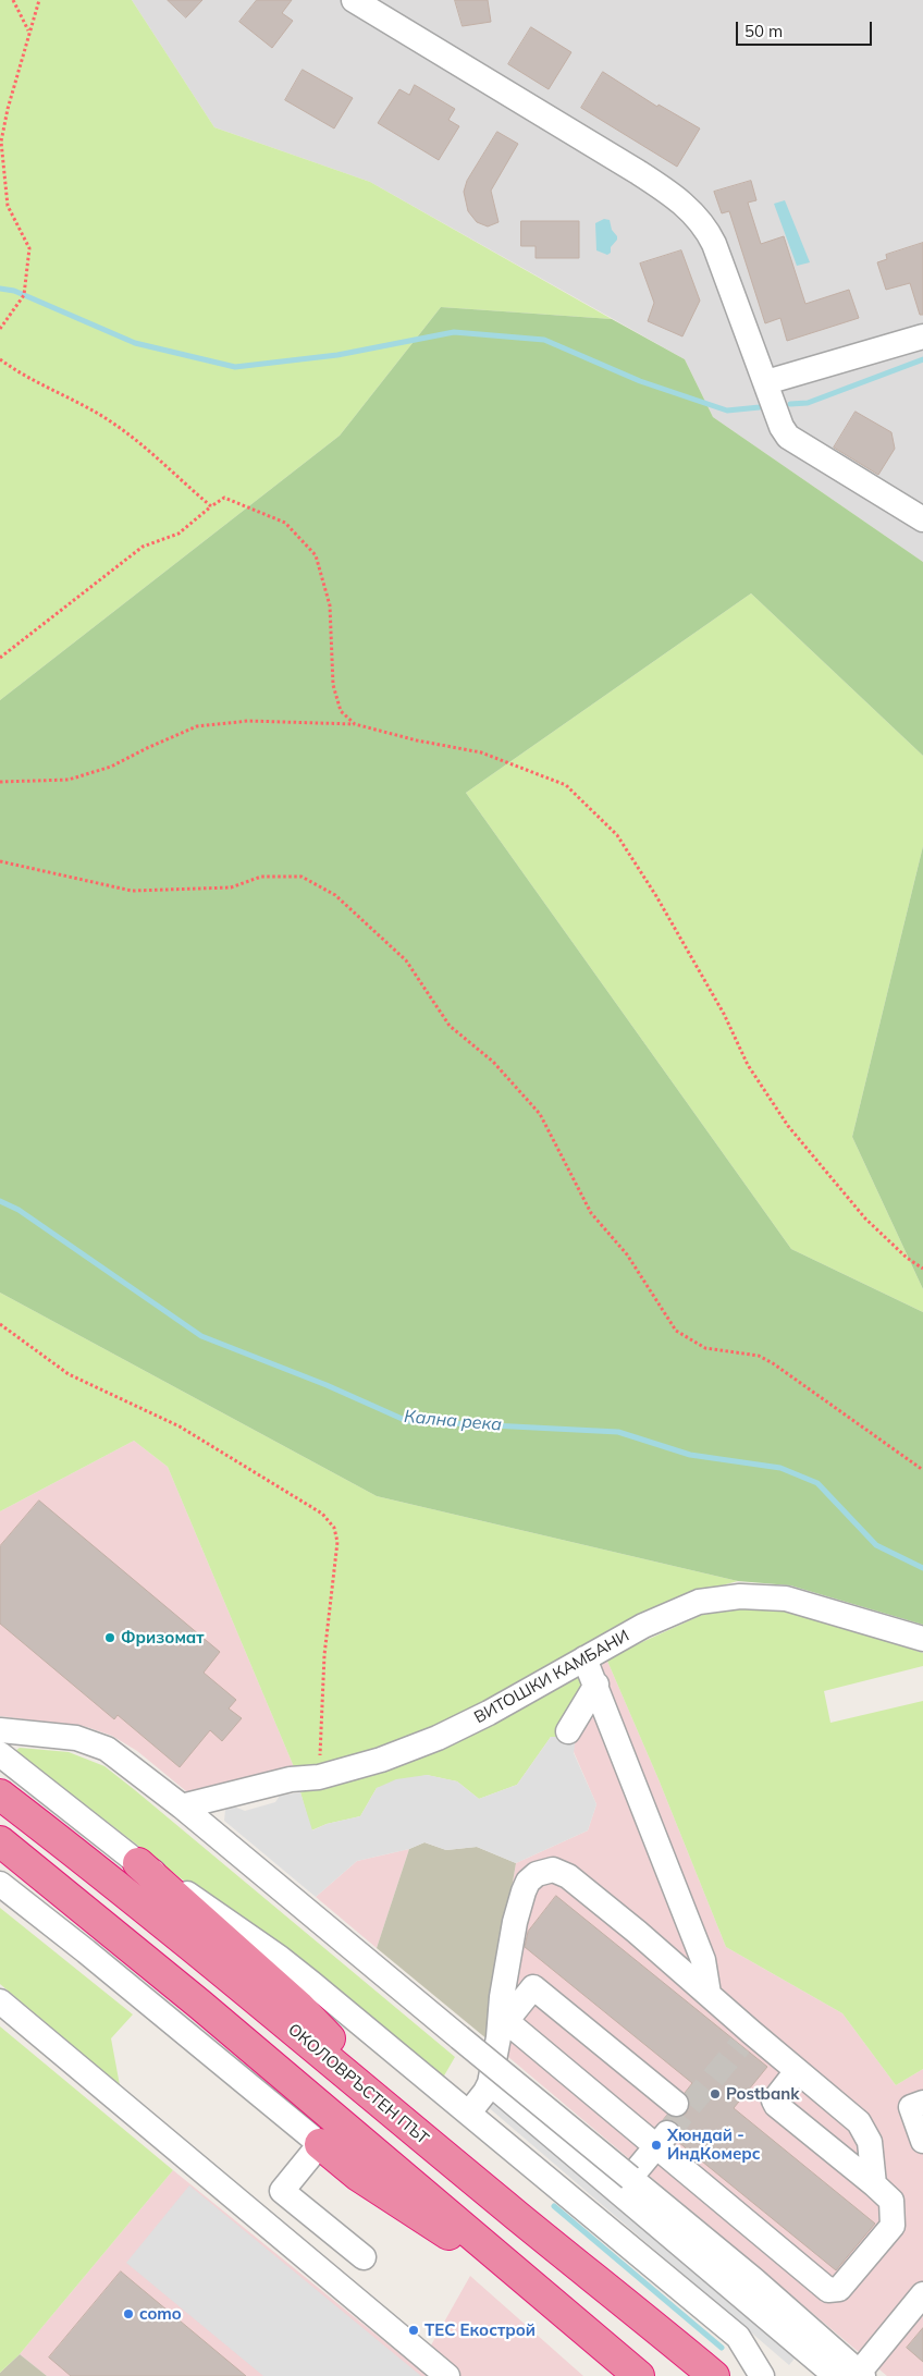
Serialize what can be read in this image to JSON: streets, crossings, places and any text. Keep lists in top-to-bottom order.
{
  "streets": {
    "highway": ["ОКОЛОВРЪСТЕН ПЪТ"],
    "street": ["ВИТОШКИ КАМБАНИ"]
  },
  "water": ["Кална река"],
  "places": [
    "Фризомат",
    "Postbank",
    "Хюндай - ИндКомерс",
    "como",
    "ТЕС Екострой"
  ],
  "scale_bar": "50 m"
}
